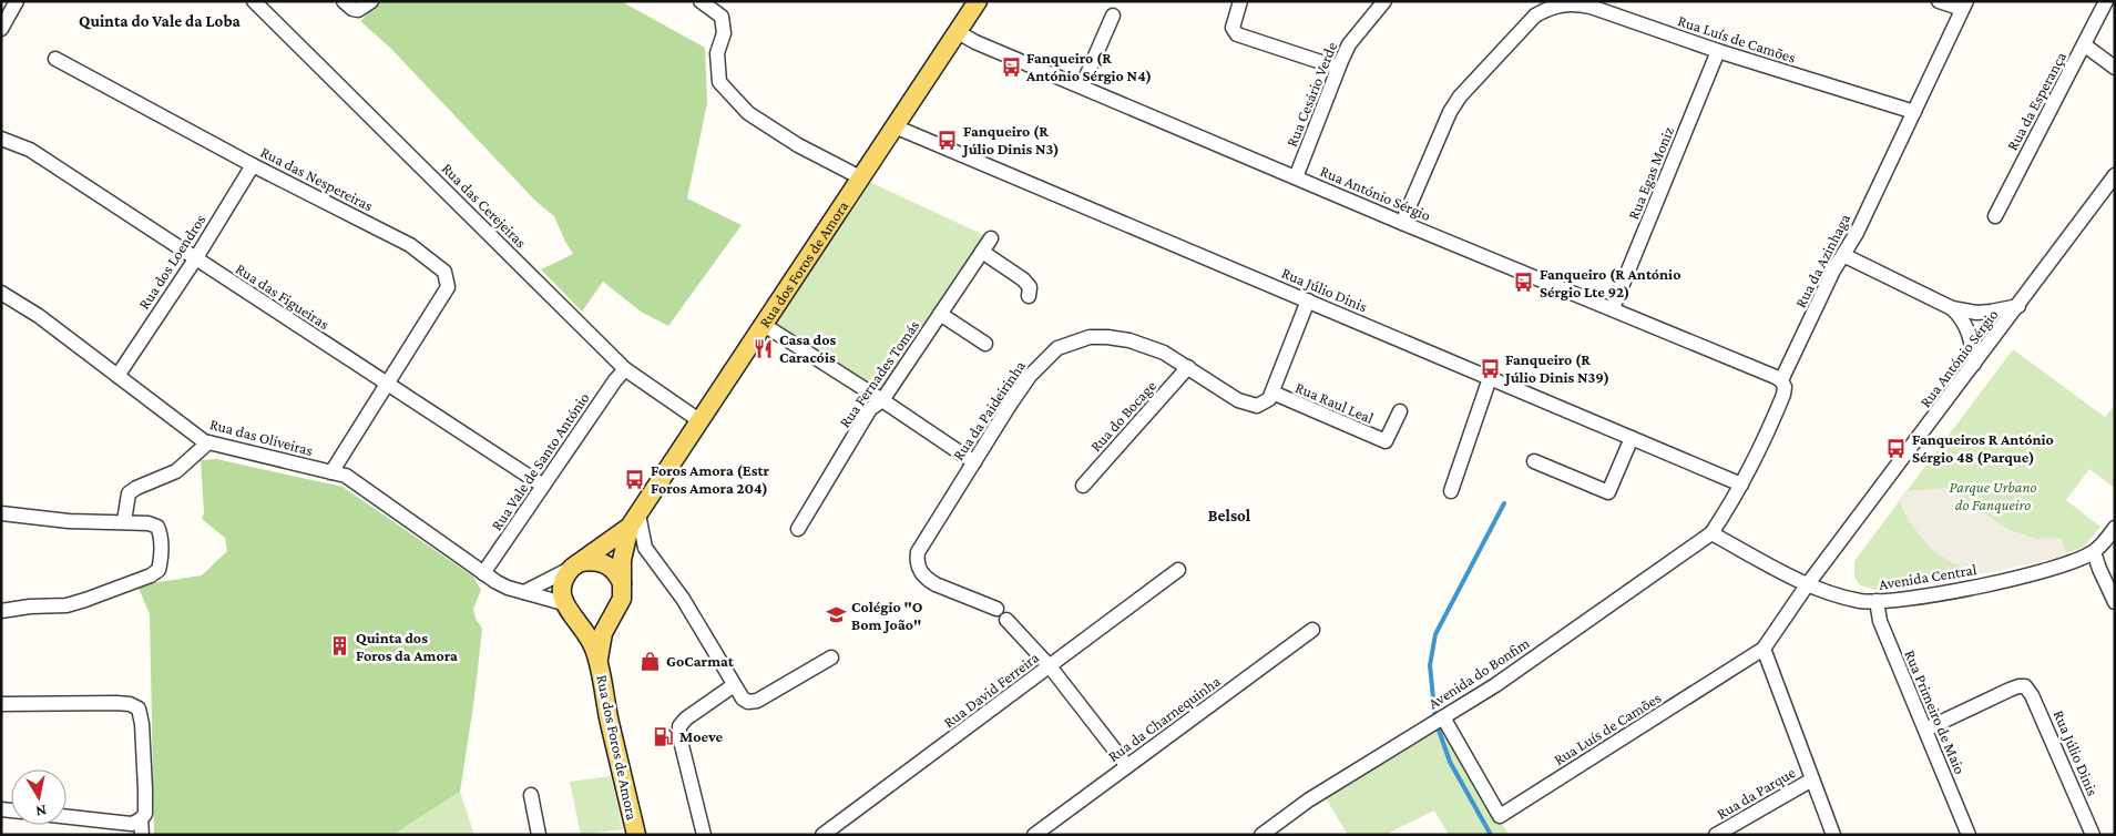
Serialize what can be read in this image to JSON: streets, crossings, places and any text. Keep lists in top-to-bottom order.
{
  "streets": {
    "main road": ["Rua dos Foros de Amora"],
    "street": [
      "Rua Luís de Camões",
      "Rua Cesário Verde",
      "Rua da Esperança",
      "Rua Egas Moniz",
      "Rua das Nespereiras",
      "Rua António Sérgio",
      "Rua das Cerejeiras",
      "Rua da Azinhaga",
      "Rua dos Loendros",
      "Rua Júlio Dinis",
      "Rua das Figueiras",
      "Rua Fernades Tomás",
      "Rua Raul Leal",
      "Rua da Paideirinha",
      "Rua do Bocage",
      "Rua das Oliveiras",
      "Rua Vale de Santo António",
      "Avenida Central",
      "Avenida do Bonfim",
      "Rua David Ferreira",
      "Rua Primeiro de Maio",
      "Rua da Charnequinha",
      "Rua da Parque"
    ]
  },
  "crossings": [
    ["Rua Luís de Camões", "Rua Egas Moniz"],
    ["Rua Luís de Camões", "Rua António Sérgio"],
    ["Rua Luís de Camões", "Rua da Azinhaga"],
    ["Rua Luís de Camões", "Avenida Central"],
    ["Rua Luís de Camões", "Avenida do Bonfim"],
    ["Rua Cesário Verde", "Rua António Sérgio"],
    ["Rua Egas Moniz", "Rua António Sérgio"],
    ["Rua das Nespereiras", "Rua dos Loendros"],
    ["Rua das Nespereiras", "Rua das Figueiras"],
    ["Rua das Nespereiras", "Rua das Oliveiras"],
    ["Rua António Sérgio", "Rua da Azinhaga"],
    ["Rua António Sérgio", "Rua dos Foros de Amora"],
    ["Rua António Sérgio", "Avenida Central"],
    ["Rua das Cerejeiras", "Rua dos Foros de Amora"],
    ["Rua das Cerejeiras", "Rua Vale de Santo António"],
    ["Rua da Azinhaga", "Rua Júlio Dinis"],
    ["Rua da Azinhaga", "Avenida Central"],
    ["Rua da Azinhaga", "Avenida do Bonfim"],
    ["Rua dos Loendros", "Rua das Figueiras"],
    ["Rua dos Loendros", "Rua das Oliveiras"],
    ["Rua dos Foros de Amora", "Rua Júlio Dinis"],
    ["Rua Júlio Dinis", "Rua Primeiro de Maio"],
    ["Rua das Figueiras", "Rua Vale de Santo António"],
    ["Rua Raul Leal", "Rua da Paideirinha"],
    ["Rua da Paideirinha", "Rua do Bocage"],
    ["Rua da Paideirinha", "Rua David Ferreira"],
    ["Rua das Oliveiras", "Rua Vale de Santo António"],
    ["Avenida Central", "Avenida do Bonfim"],
    ["Avenida Central", "Rua Primeiro de Maio"]
  ],
  "districts": ["Quinta do Vale da Loba", "Belsol"],
  "parks": ["Parque Urbano do Fanqueiro"],
  "places": {
    "bus stop": [
      "Fanqueiro (R António Sérgio N4)",
      "Fanqueiro (R Júlio Dinis N3)",
      "Fanqueiro (R António Sérgio Lte 92)",
      "Fanqueiro (R Júlio Dinis N39)",
      "Fanqueiros R António Sérgio 48 (Parque)",
      "Foros Amora (Estr Foros Amora 204)"
    ],
    "restaurant": ["Casa dos Caracóis"],
    "school or university": ["Colégio \"O Bom João\""],
    "building": ["Quinta dos Foros da Amora"],
    "shop": ["GoCarmat"],
    "fuel station": ["Moeve"]
  },
  "north": "bottom"
}
